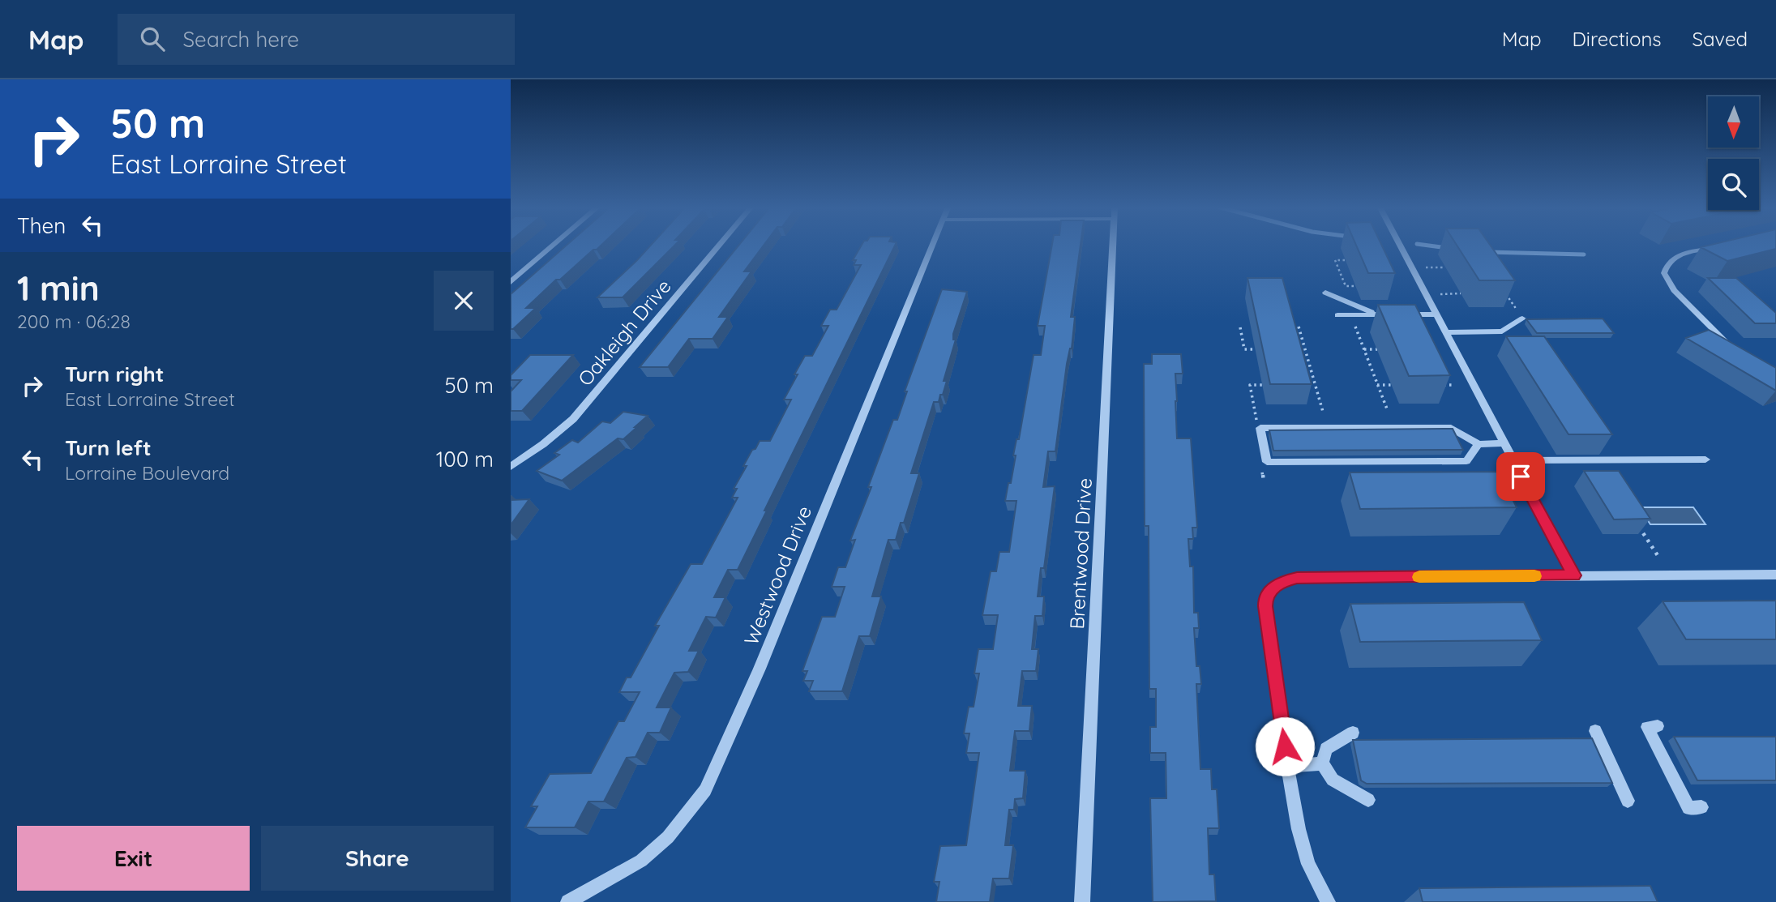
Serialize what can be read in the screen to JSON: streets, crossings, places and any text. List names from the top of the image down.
{
  "streets": {
    "street": ["Oakleigh Drive", "Brentwood Drive", "Westwood Drive"]
  },
  "north": "bottom",
  "page": {
    "header": "Map",
    "search": "Search here",
    "nav": ["Map", "Directions", "Saved"],
    "turn": ["50 m", "East Lorraine Street"],
    "then": "Then",
    "heading": ["1 min", "200 m · 06:28"],
    "list": [
      {
        "name": "Turn right",
        "note": "East Lorraine Street",
        "value": "50 m"
      },
      {
        "name": "Turn left",
        "note": "Lorraine Boulevard",
        "value": "100 m"
      }
    ],
    "buttons": ["Exit", "Share"]
  }
}
